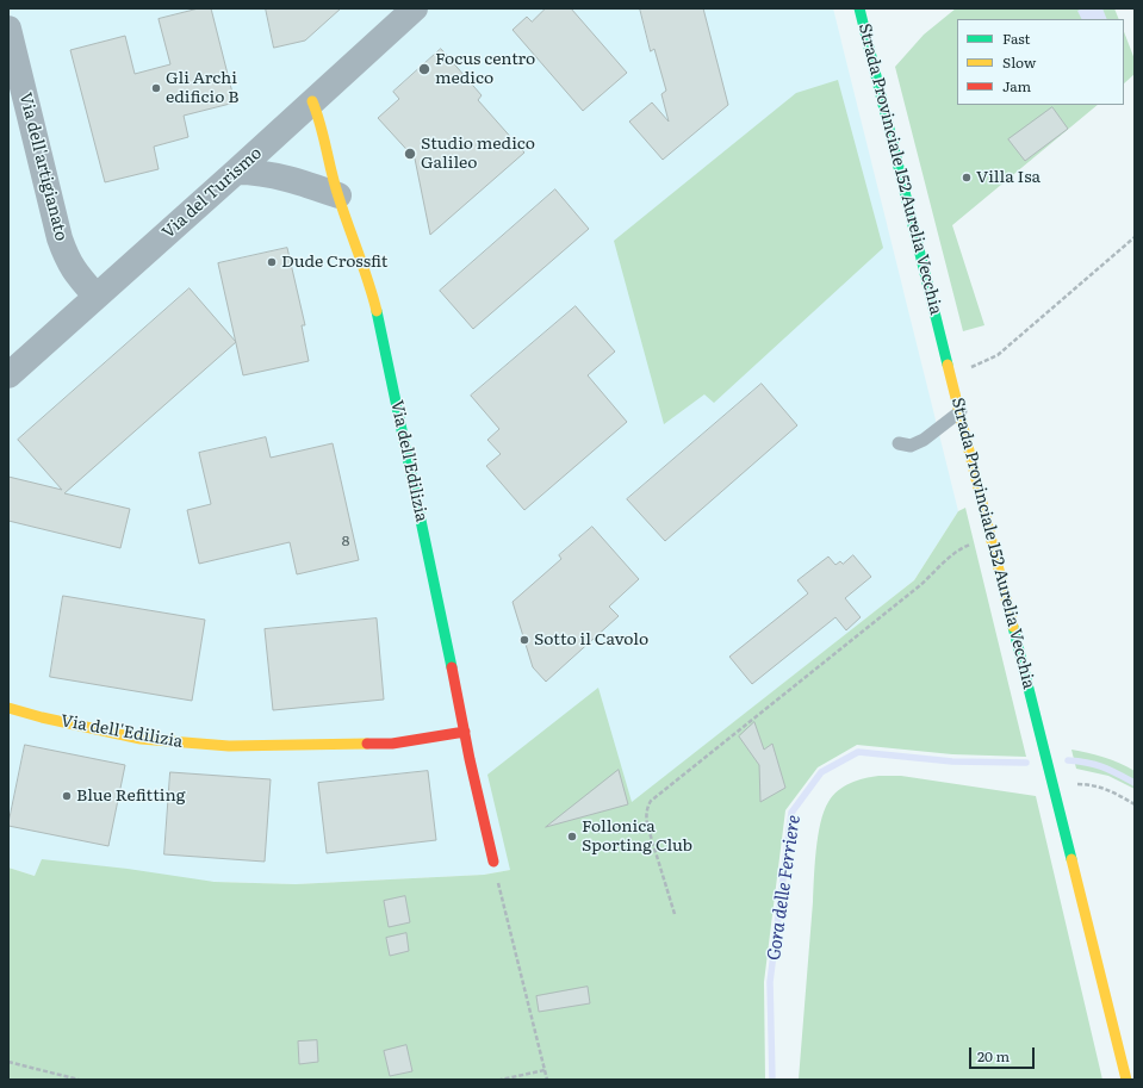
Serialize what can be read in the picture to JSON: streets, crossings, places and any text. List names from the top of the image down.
{
  "streets": {
    "street": [
      "Via dell'artigianato",
      "Strada Provinciale 152 Aurelia Vecchia",
      "Via del Turismo",
      "Via dell'Edilizia"
    ]
  },
  "crossings": [
    ["Via dell'artigianato", "Via del Turismo"],
    ["Via del Turismo", "Via dell'Edilizia"]
  ],
  "water": ["Gora delle Ferriere"],
  "places": [
    "Focus centro medico",
    "Gli Archi edificio B",
    "Studio medico Galileo",
    "Villa Isa",
    "Dude Crossfit",
    "Sotto il Cavolo",
    "Blue Refitting",
    "Follonica Sporting Club"
  ],
  "house_numbers": ["8"],
  "legend": ["Fast", "Slow", "Jam"],
  "scale_bar": "20 m"
}
